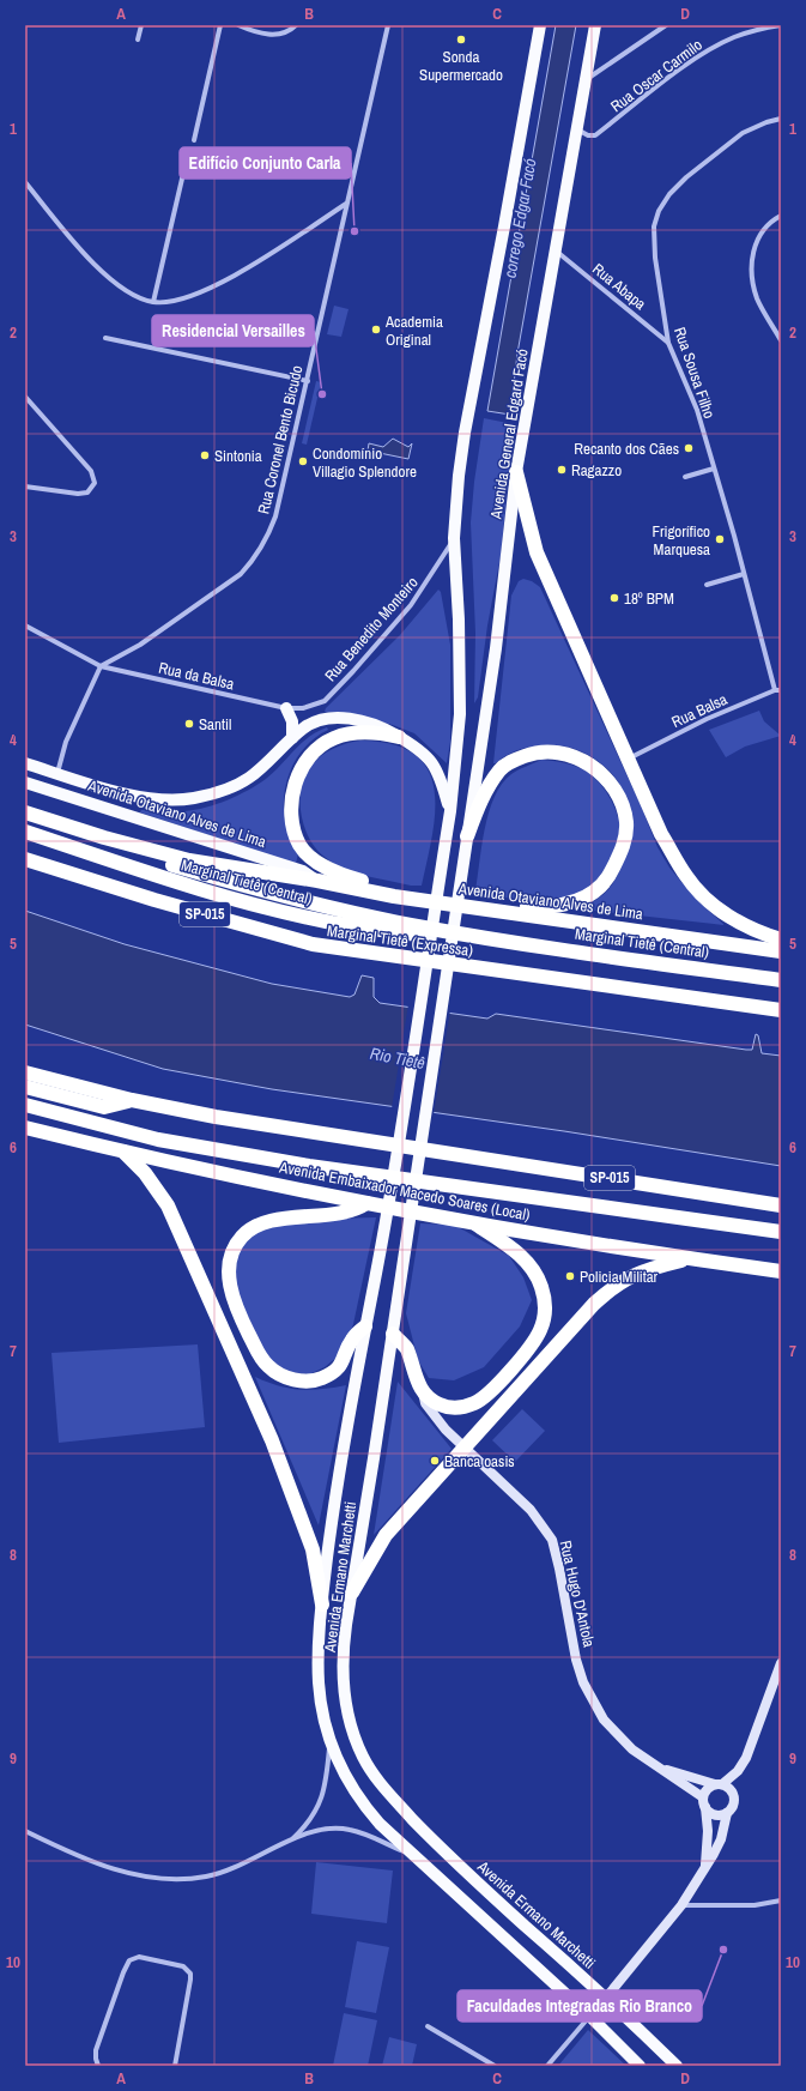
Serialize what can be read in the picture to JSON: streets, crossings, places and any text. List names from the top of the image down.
{
  "streets": {
    "highway": [
      "Avenida Otaviano Alves de Lima",
      "Marginal Tietê (Central)",
      "SP-015",
      "Marginal Tietê (Expressa)",
      "Avenida Embaixador Macedo Soares (Local)"
    ],
    "main road": ["Avenida General Edgard Facó", "Avenida Ermano Marchetti"],
    "street": [
      "Rua Oscar Carmilo",
      "Rua Abapa",
      "Rua Sousa Filho",
      "Rua Coronel Bento Bicudo",
      "Rua Benedito Monteiro",
      "Rua da Balsa",
      "Rua Balsa",
      "Rua Hugo D'Antola"
    ]
  },
  "crossings": [
    ["Rua Oscar Carmilo", "Avenida General Edgard Facó"],
    ["Rua Abapa", "Rua Sousa Filho"],
    ["Rua Abapa", "Avenida General Edgard Facó"],
    ["Rua Sousa Filho", "Rua Balsa"],
    ["Avenida General Edgard Facó", "Avenida Ermano Marchetti"],
    ["Rua Coronel Bento Bicudo", "Rua da Balsa"],
    ["Rua Benedito Monteiro", "Rua da Balsa"],
    ["Avenida Otaviano Alves de Lima", "Avenida Ermano Marchetti"]
  ],
  "water": ["corrego Edgar Facó", "Rio Tietê"],
  "places": [
    "Sonda Supermercado",
    "Edifício Conjunto Carla",
    "Academia Original",
    "Residencial Versailles",
    "Recanto dos Cães",
    "Sintonia",
    "Condomínio Villagio Splendore",
    "Ragazzo",
    "Frigorífico Marquesa",
    "18º BPM",
    "Santil",
    "Policia Militar",
    "Banca oasis",
    "Faculdades Integradas Rio Branco"
  ],
  "grid": {
    "columns": [
      "A",
      "B",
      "C",
      "D"
    ],
    "rows": [
      "1",
      "2",
      "3",
      "4",
      "5",
      "6",
      "7",
      "8",
      "9",
      "10"
    ]
  }
}
